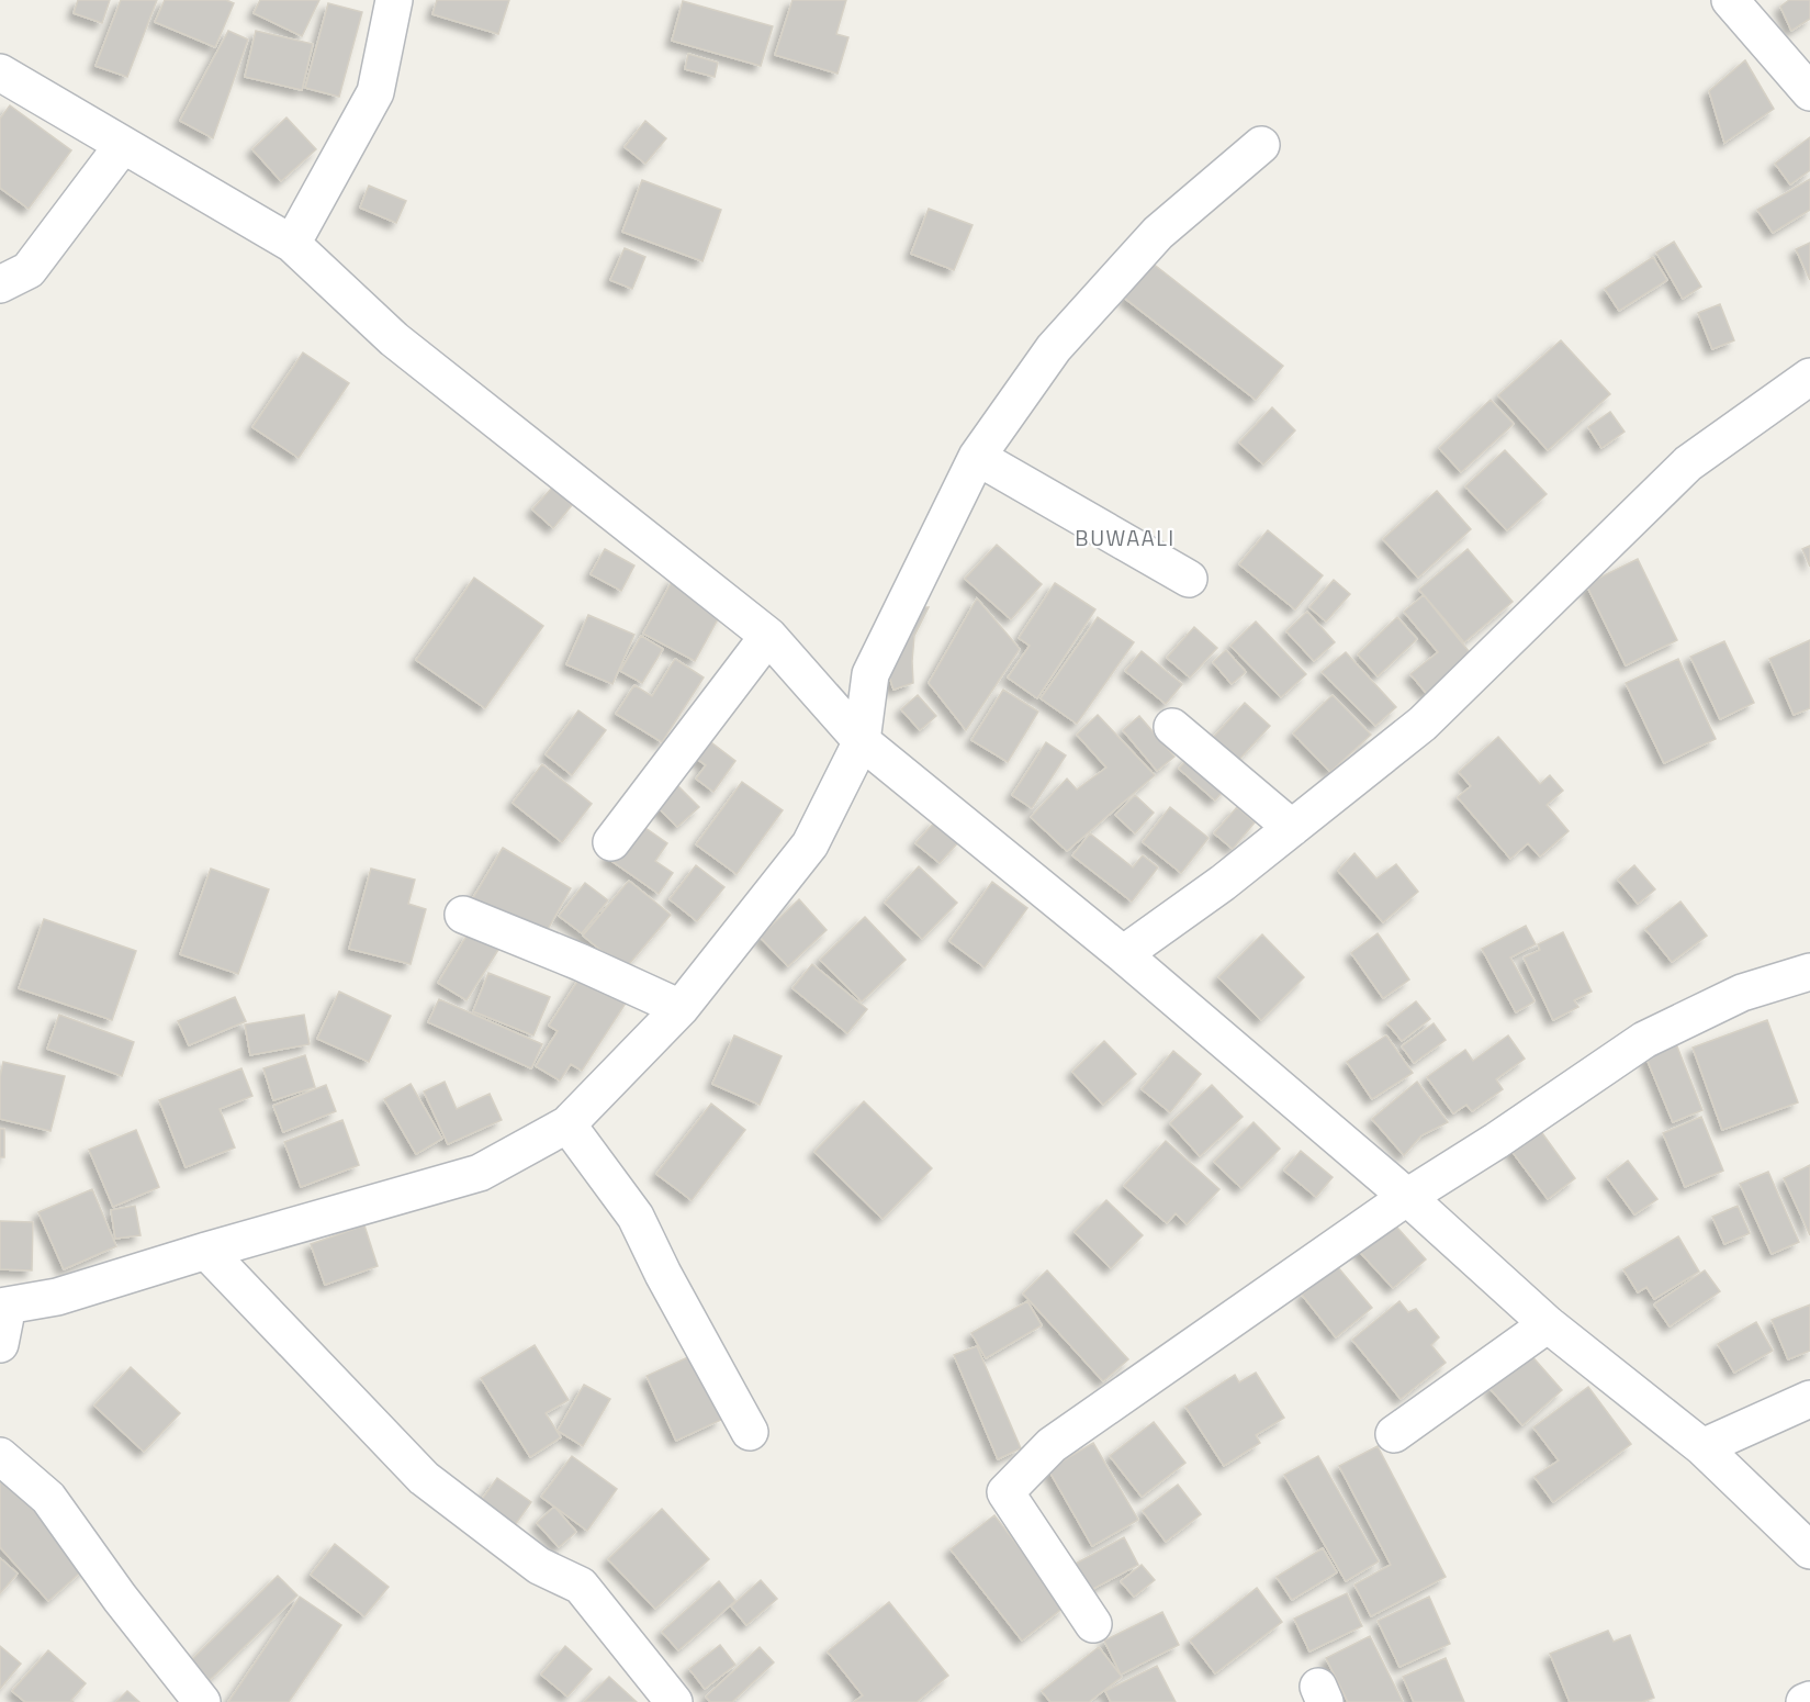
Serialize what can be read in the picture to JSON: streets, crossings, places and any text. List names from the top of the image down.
{
  "districts": ["BUWAALI"]
}
